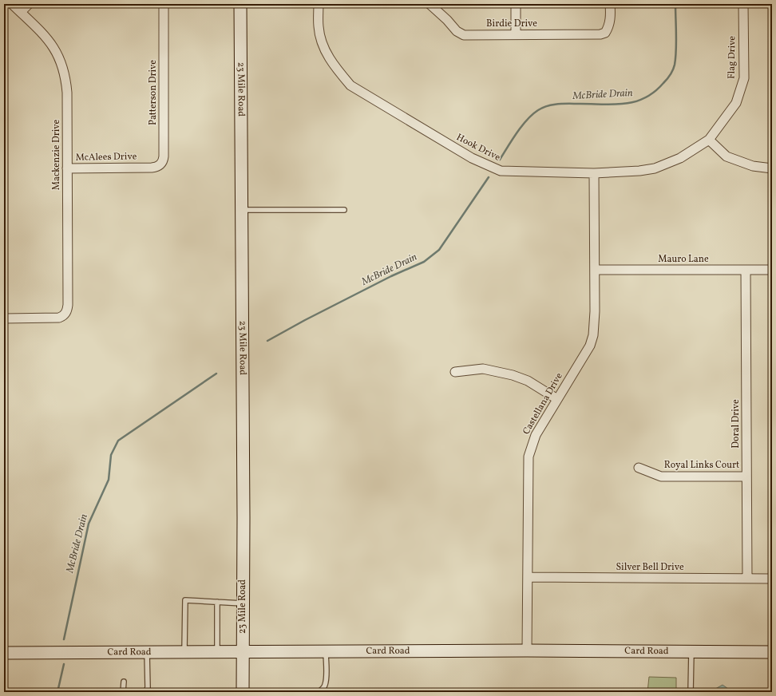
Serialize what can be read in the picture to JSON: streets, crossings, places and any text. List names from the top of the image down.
{
  "streets": {
    "street": [
      "Birdie Drive",
      "Flag Drive",
      "23 Mile Road",
      "Patterson Drive",
      "Hook Drive",
      "Mackenzie Drive",
      "McAlees Drive",
      "Mauro Lane",
      "Castellana Drive",
      "Doral Drive",
      "Royal Links Court",
      "Silver Bell Drive",
      "Card Road"
    ]
  },
  "crossings": [
    ["Flag Drive", "Hook Drive"],
    ["23 Mile Road", "Card Road"],
    ["Patterson Drive", "McAlees Drive"],
    ["Hook Drive", "Castellana Drive"],
    ["Mackenzie Drive", "McAlees Drive"],
    ["Mauro Lane", "Castellana Drive"],
    ["Mauro Lane", "Doral Drive"],
    ["Castellana Drive", "Silver Bell Drive"],
    ["Castellana Drive", "Card Road"],
    ["Doral Drive", "Royal Links Court"],
    ["Doral Drive", "Silver Bell Drive"]
  ],
  "water": ["McBride Drain"]
}
